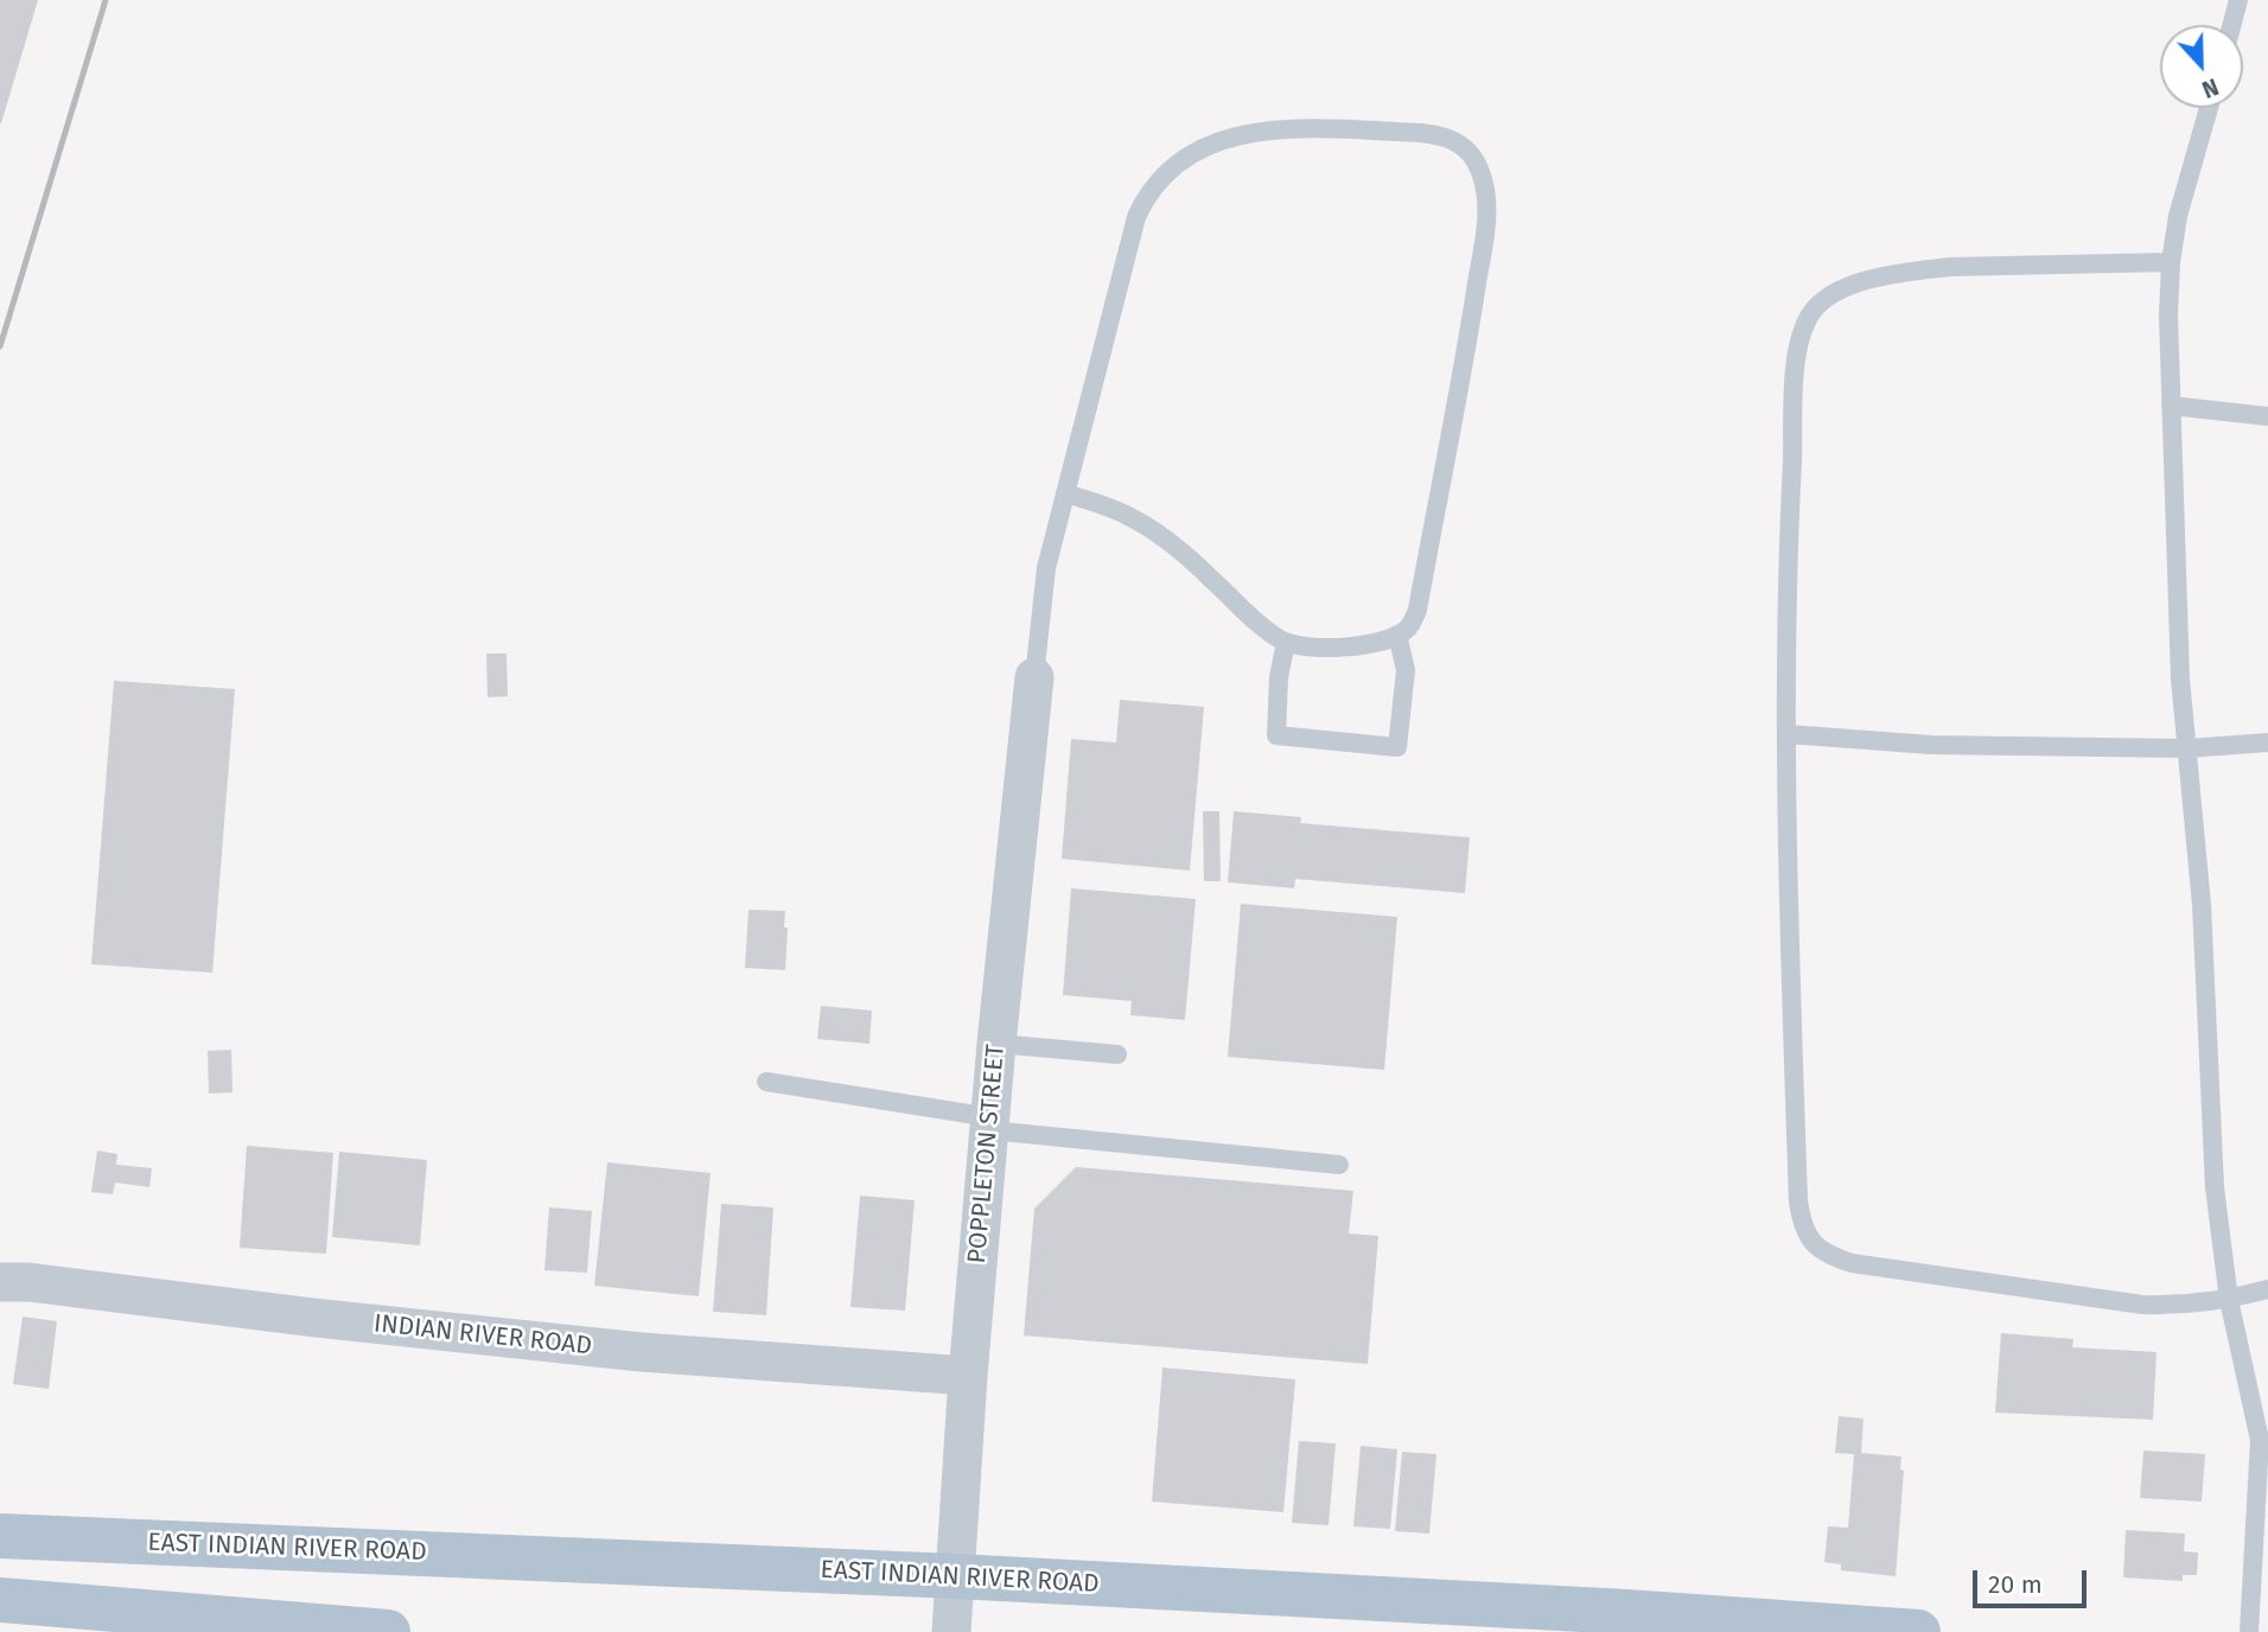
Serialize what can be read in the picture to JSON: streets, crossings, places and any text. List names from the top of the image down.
{
  "streets": {
    "main road": ["EAST INDIAN RIVER ROAD"],
    "street": ["POPPLETON STREET", "INDIAN RIVER ROAD"]
  },
  "crossings": [
    ["POPPLETON STREET", "INDIAN RIVER ROAD"],
    ["POPPLETON STREET", "EAST INDIAN RIVER ROAD"]
  ],
  "scale_bar": "20 m",
  "north": "bottom"
}
